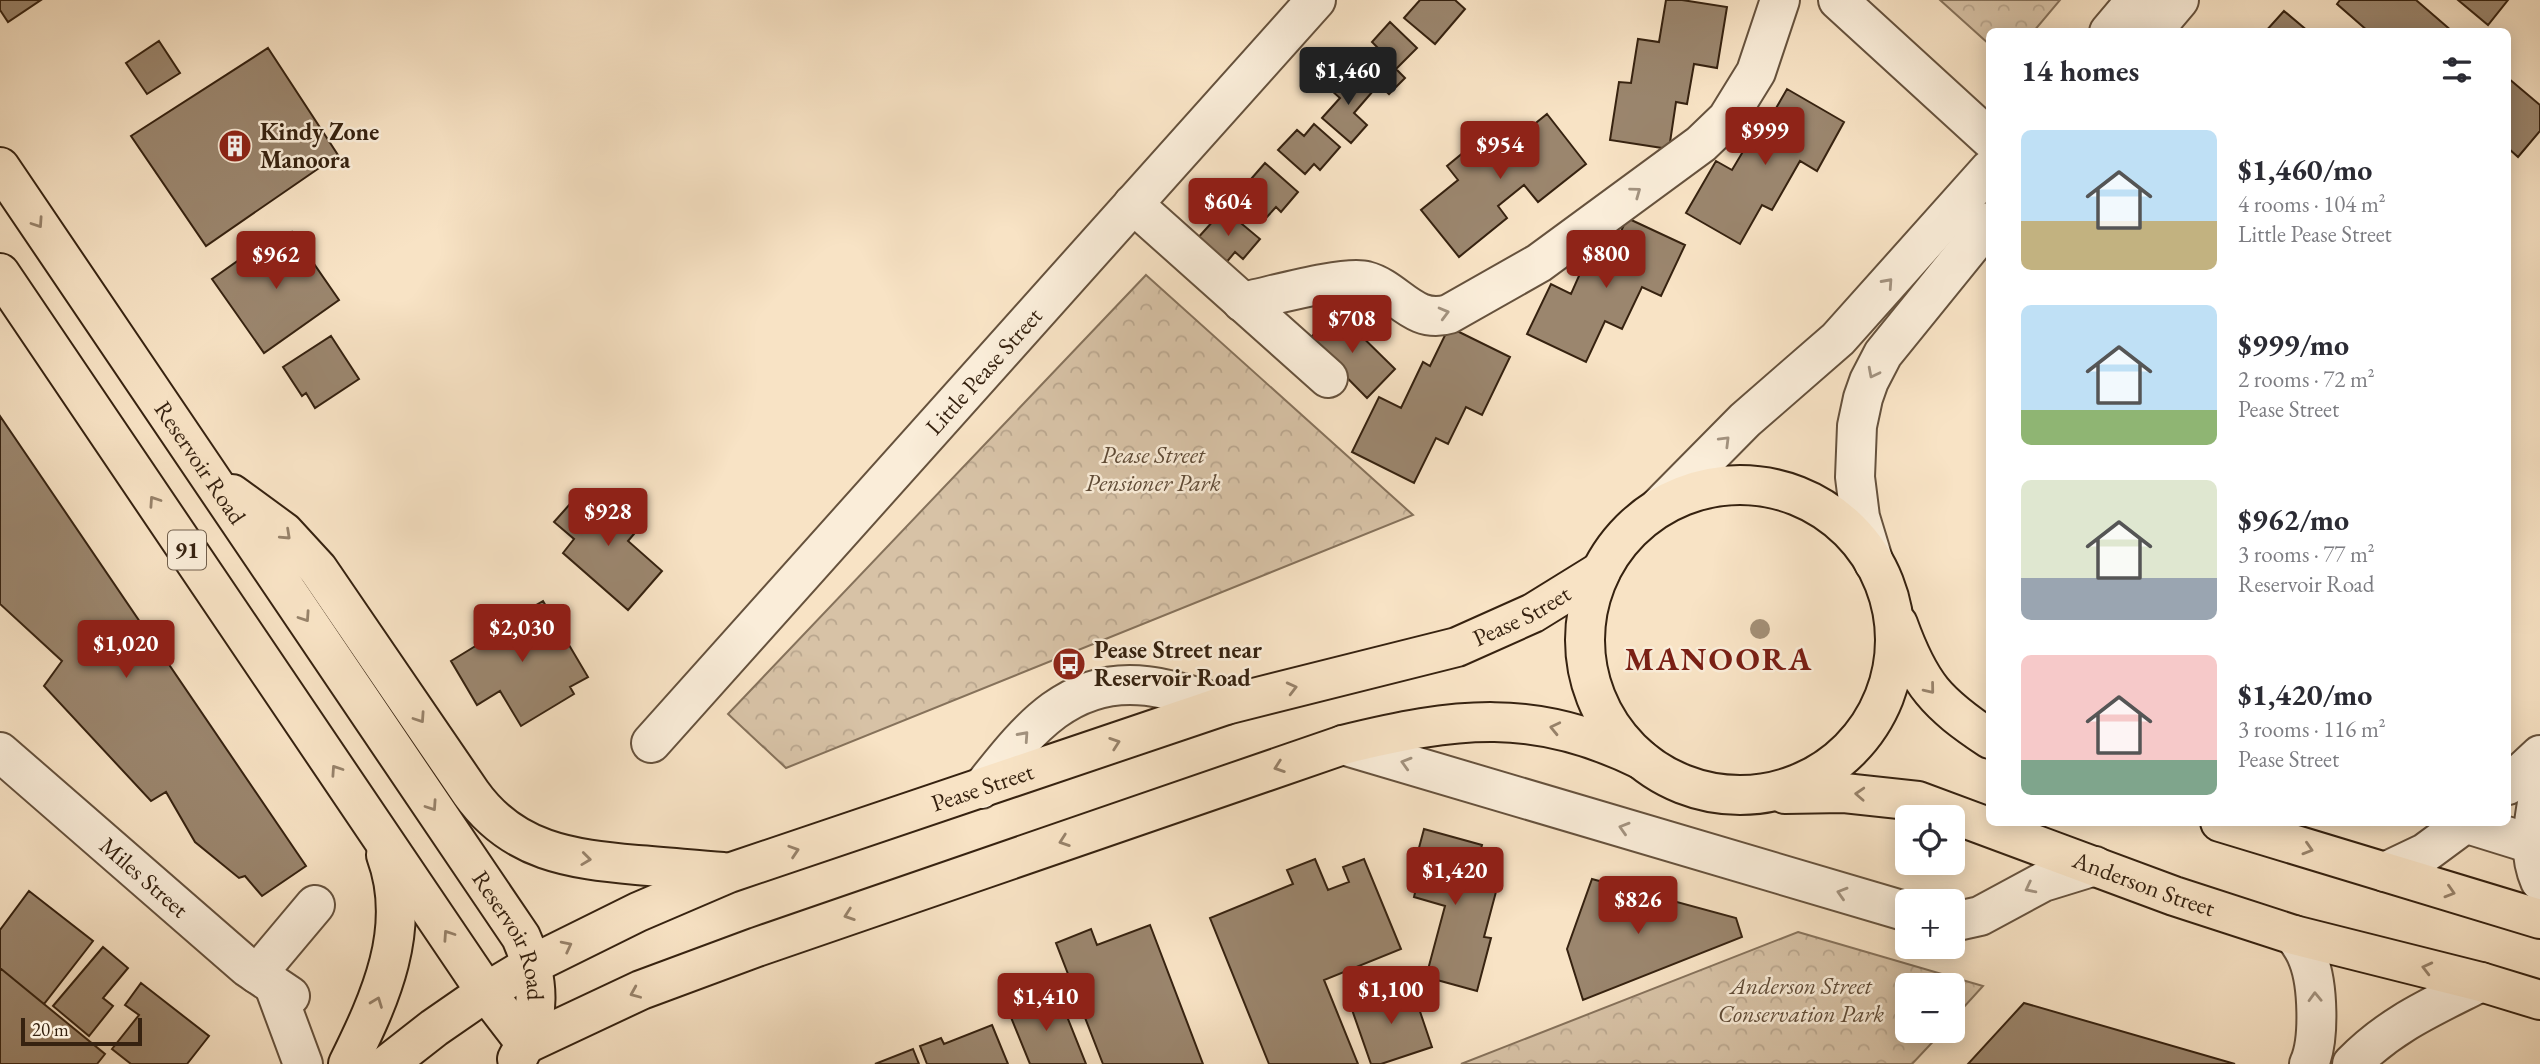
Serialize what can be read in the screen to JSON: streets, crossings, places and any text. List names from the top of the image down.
{
  "streets": {
    "main road": [
      "Reservoir Road",
      "91",
      "Pease Street",
      "Anderson Street"
    ],
    "street": ["Little Pease Street", "Miles Street"]
  },
  "crossings": [
    ["Reservoir Road", "91"],
    ["Reservoir Road", "Pease Street"]
  ],
  "districts": ["MANOORA"],
  "parks": ["Pease Street Pensioner Park", "Anderson Street Conservation Park"],
  "places": {
    "building": ["Kindy Zone Manoora"],
    "bus stop": ["Pease Street near Reservoir Road"]
  },
  "scale_bar": "20 m",
  "page": {
    "heading": "14 homes",
    "price": [
      "$1,460",
      "$999",
      "$954",
      "$604",
      "$800",
      "$962",
      "$708",
      "$928",
      "$2,030",
      "$1,020",
      "$1,420",
      "$826",
      "$1,100",
      "$1,410"
    ],
    "list": [
      {
        "name": "$1,460/mo",
        "note": "4 rooms · 104 m² · Little Pease Street"
      },
      {
        "name": "$999/mo",
        "note": "2 rooms · 72 m² · Pease Street"
      },
      {
        "name": "$962/mo",
        "note": "3 rooms · 77 m² · Reservoir Road"
      },
      {
        "name": "$1,420/mo",
        "note": "3 rooms · 116 m² · Pease Street"
      }
    ],
    "map_buttons": ["+", "−"],
    "scale": "20 m"
  }
}
